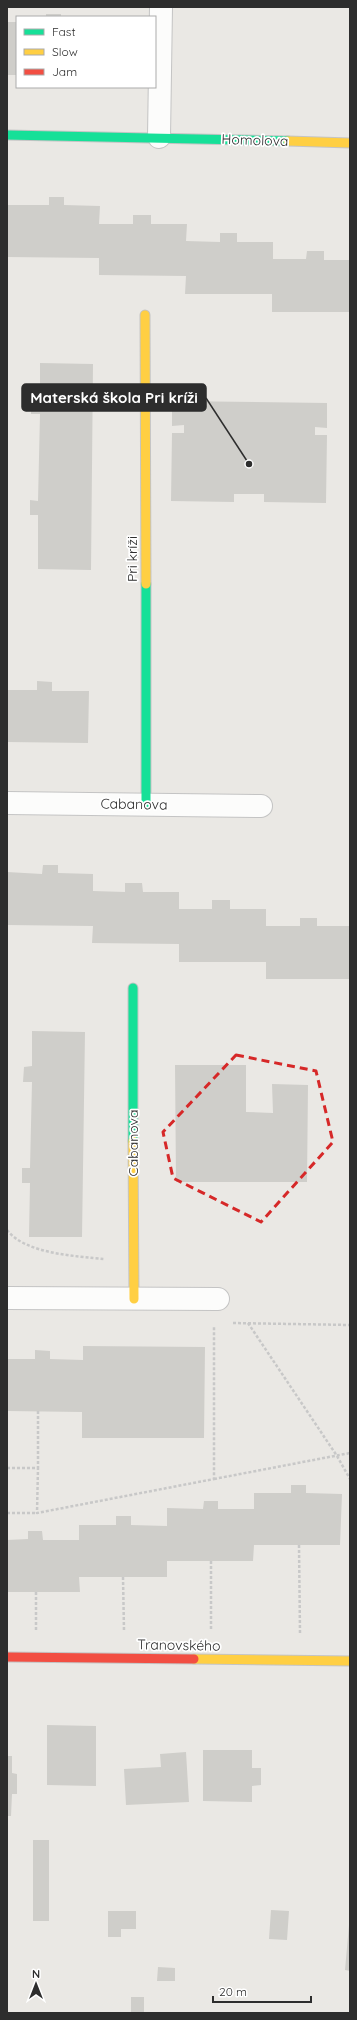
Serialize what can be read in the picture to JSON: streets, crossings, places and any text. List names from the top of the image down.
{
  "streets": {
    "street": [
      "Homolova",
      "Pri kríži",
      "Cabanova",
      "Tranovského"
    ]
  },
  "crossings": [
    ["Pri kríži", "Cabanova"]
  ],
  "places": ["Materská škola Pri kríži"],
  "legend": ["Fast", "Slow", "Jam"],
  "scale_bar": "20 m",
  "north": "top"
}
